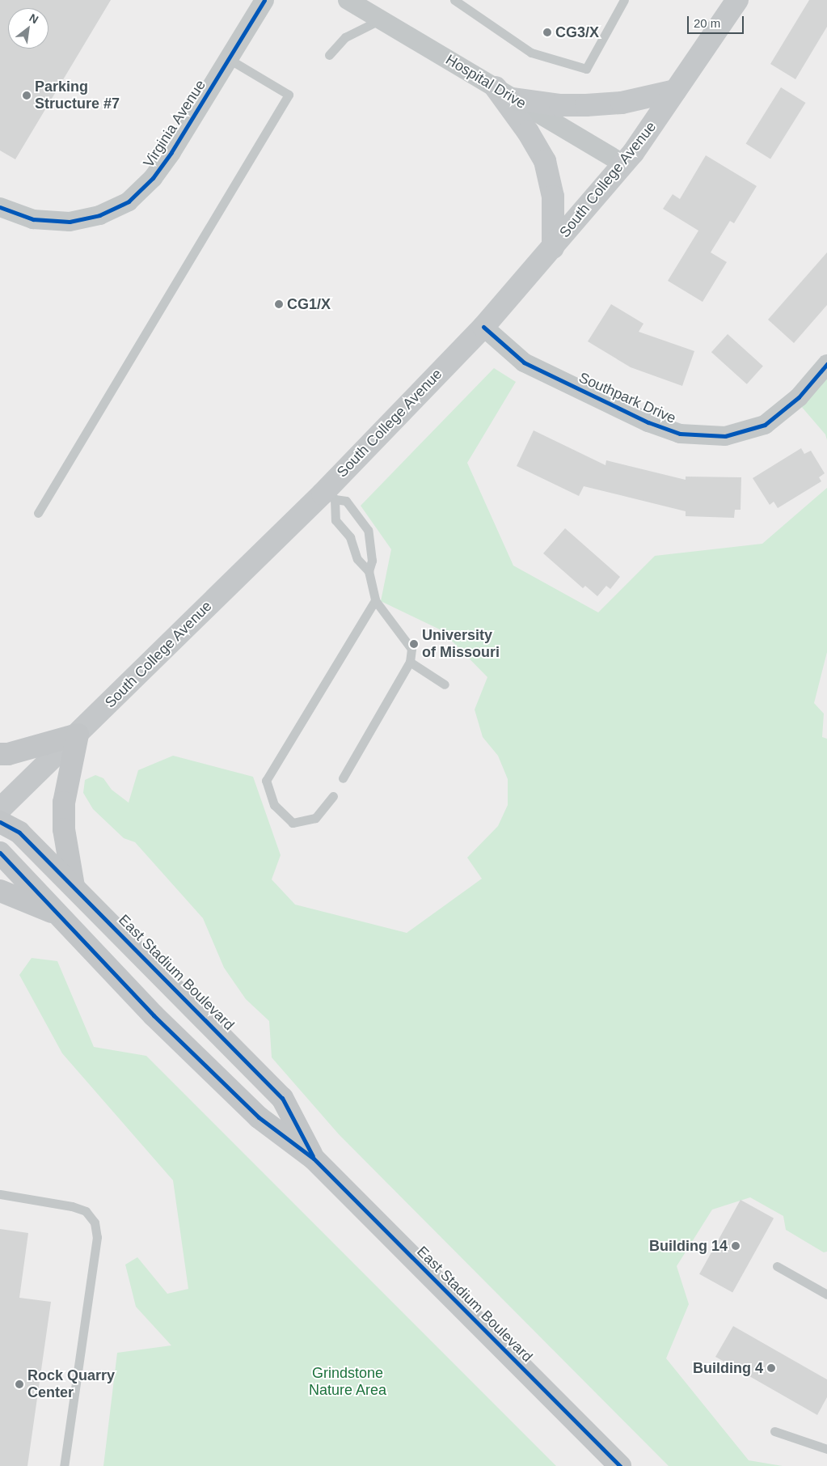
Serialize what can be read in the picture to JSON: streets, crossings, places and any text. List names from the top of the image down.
{
  "streets": {
    "main road": ["South College Avenue", "East Stadium Boulevard"],
    "street": ["Hospital Drive", "Virginia Avenue", "Southpark Drive"]
  },
  "crossings": [
    ["Hospital Drive", "South College Avenue"],
    ["South College Avenue", "Southpark Drive"]
  ],
  "parks": ["Grindstone Nature Area"],
  "places": [
    "CG3/X",
    "Parking Structure #7",
    "CG1/X",
    "University of Missouri",
    "Building 14",
    "Building 4",
    "Rock Quarry Center"
  ],
  "scale_bar": "20 m",
  "north": "top right"
}
